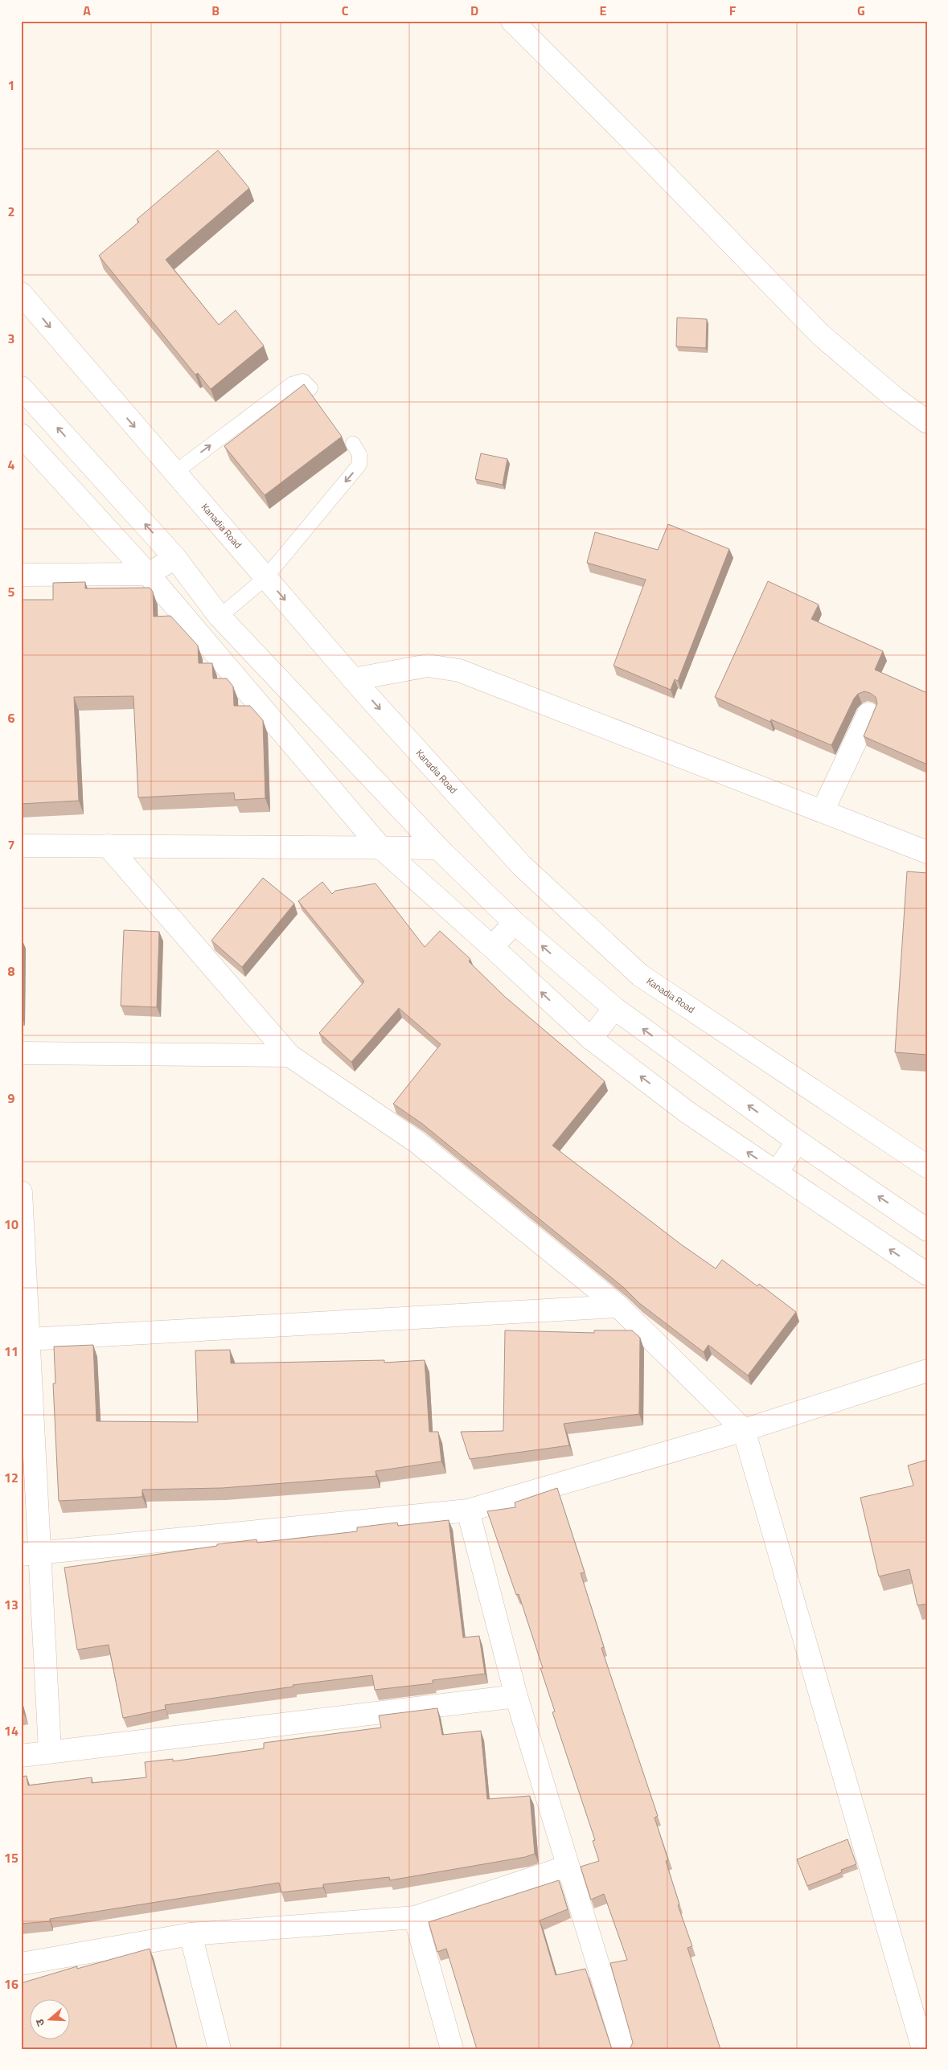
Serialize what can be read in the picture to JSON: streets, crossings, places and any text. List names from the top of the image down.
{
  "streets": {
    "street": ["Kanadia Road"]
  },
  "north": "left",
  "grid": {
    "columns": [
      "A",
      "B",
      "C",
      "D",
      "E",
      "F",
      "G"
    ],
    "rows": [
      "1",
      "2",
      "3",
      "4",
      "5",
      "6",
      "7",
      "8",
      "9",
      "10",
      "11",
      "12",
      "13",
      "14",
      "15",
      "16"
    ]
  }
}
